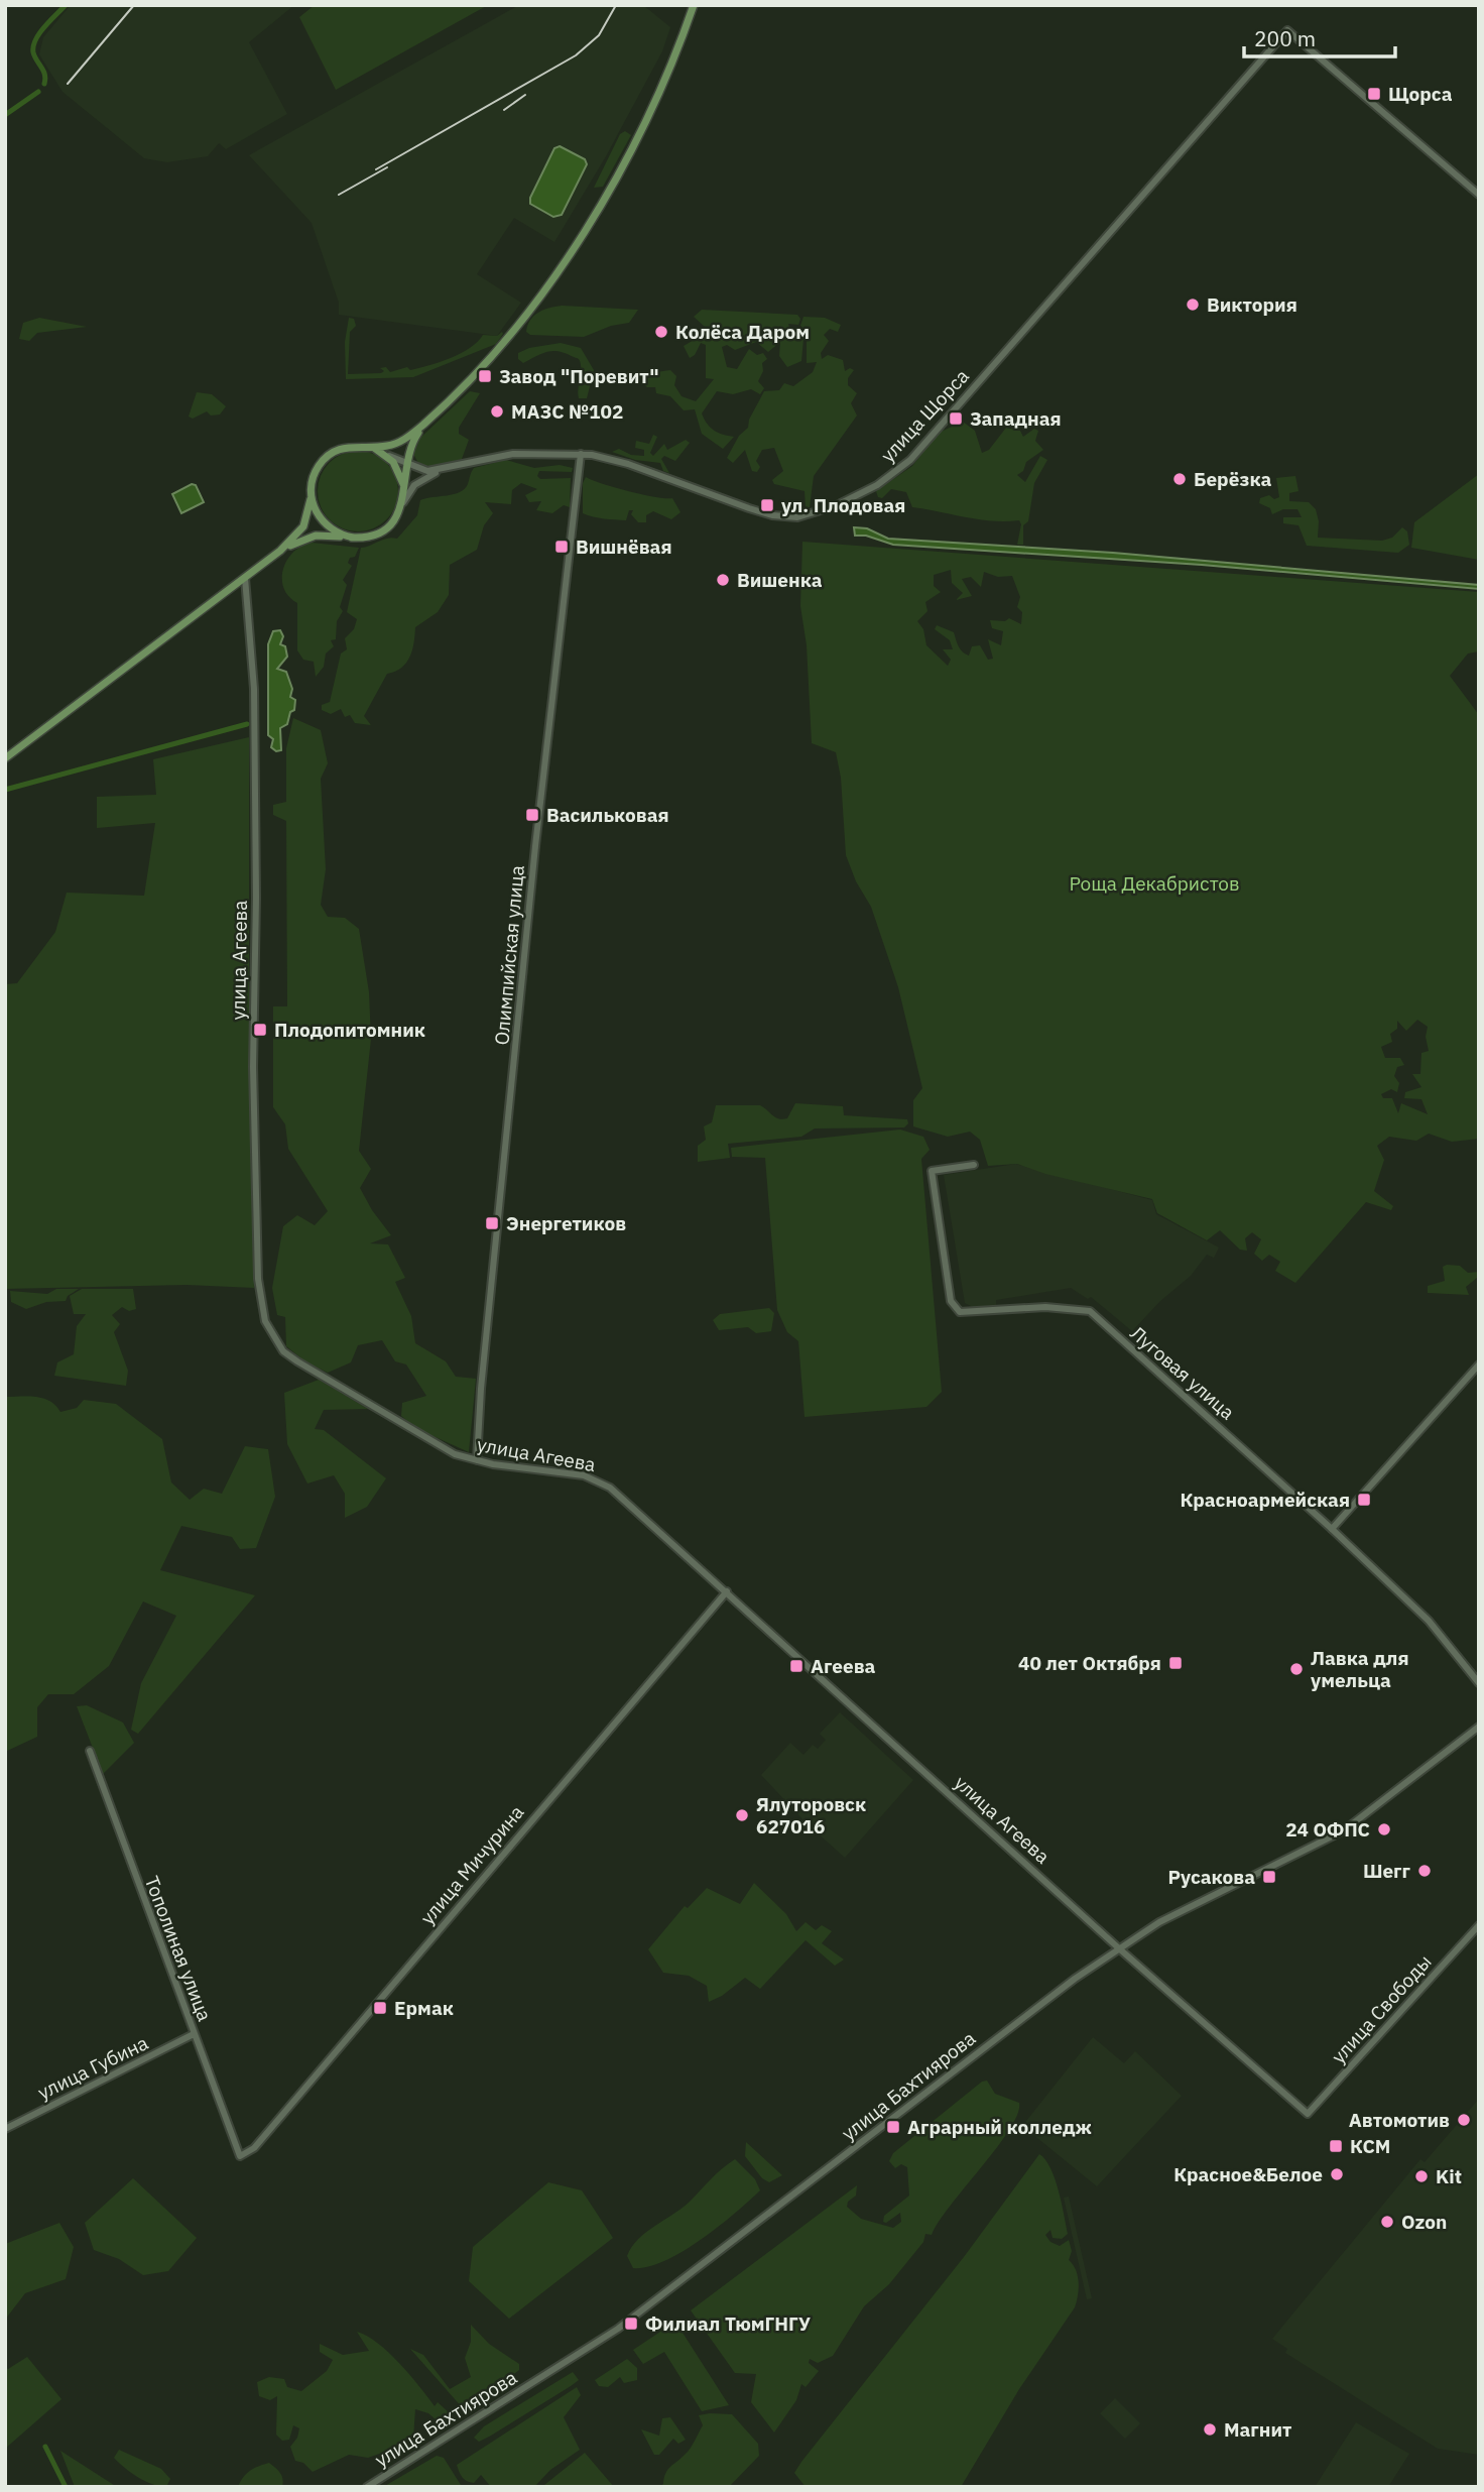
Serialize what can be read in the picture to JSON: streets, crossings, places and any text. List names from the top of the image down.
{
  "streets": {
    "street": [
      "улица Щорса",
      "Олимпийская улица",
      "улица Агеева",
      "Луговая улица",
      "улица Мичурина",
      "Тополиная улица",
      "улица Свободы",
      "улица Губина",
      "улица Бахтиярова"
    ]
  },
  "crossings": [
    ["улица Щорса", "Олимпийская улица"],
    ["Олимпийская улица", "улица Агеева"],
    ["улица Агеева", "улица Мичурина"],
    ["улица Агеева", "улица Свободы"],
    ["улица Агеева", "улица Бахтиярова"],
    ["улица Мичурина", "Тополиная улица"],
    ["Тополиная улица", "улица Губина"]
  ],
  "parks": ["Роща Декабристов"],
  "places": {
    "transit": [
      "Щорса",
      "Завод \"Поревит\"",
      "Западная",
      "ул. Плодовая",
      "Вишнёвая",
      "Васильковая",
      "Плодопитомник",
      "Энергетиков",
      "Красноармейская",
      "40 лет Октября",
      "Агеева",
      "Русакова",
      "Ермак",
      "Аграрный колледж",
      "КСМ",
      "Филиал ТюмГНГУ"
    ],
    "other": [
      "Виктория",
      "Колёса Даром",
      "МАЗС №102",
      "Берёзка",
      "Вишенка",
      "Лавка для умельца",
      "Ялуторовск 627016",
      "24 ОФПС",
      "Шегг",
      "Автомотив",
      "Красное&Белое",
      "Kit",
      "Ozon",
      "Магнит"
    ]
  },
  "scale_bar": "200 m"
}
